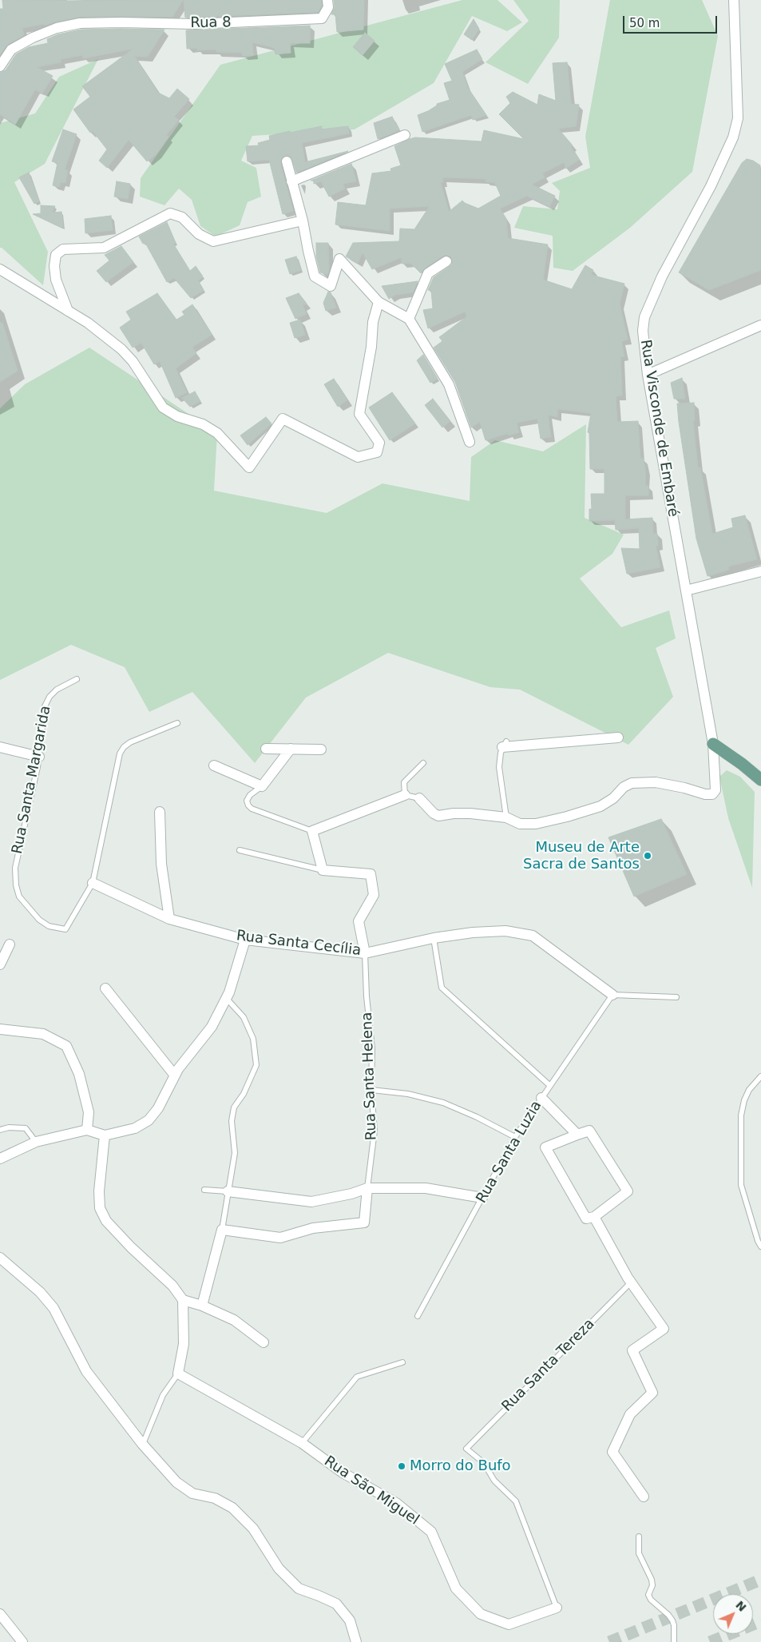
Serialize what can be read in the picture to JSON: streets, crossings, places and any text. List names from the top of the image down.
{
  "streets": {
    "street": [
      "Rua 8",
      "Rua Visconde de Embaré",
      "Rua Santa Cecília",
      "Rua Santa Helena",
      "Rua São Miguel"
    ],
    "lane": ["Rua Santa Margarida", "Rua Santa Luzia", "Rua Santa Tereza"]
  },
  "crossings": [
    ["Rua Santa Margarida", "Rua Santa Cecília"],
    ["Rua Santa Cecília", "Rua Santa Helena"],
    ["Rua Santa Cecília", "Rua Santa Luzia"],
    ["Rua Santa Tereza", "Rua São Miguel"]
  ],
  "places": ["Museu de Arte Sacra de Santos", "Morro do Bufo"],
  "scale_bar": "50 m",
  "north": "top right"
}
